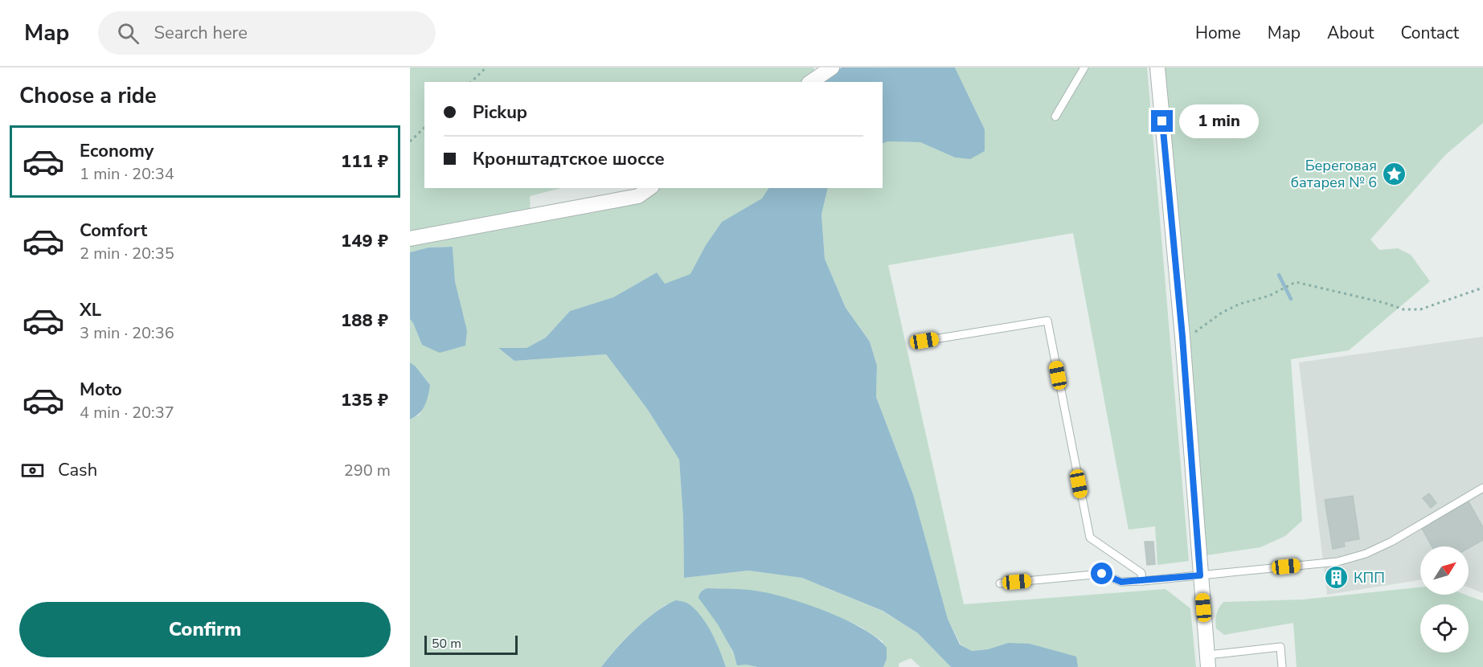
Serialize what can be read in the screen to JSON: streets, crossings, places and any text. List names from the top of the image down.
{
  "places": {
    "place": ["Береговая батарея № 6"],
    "building": ["КПП"]
  },
  "scale_bar": "50 m",
  "north": "top right",
  "page": {
    "header": "Map",
    "search": "Search here",
    "nav": [
      "Home",
      "Map",
      "About",
      "Contact"
    ],
    "heading": "Choose a ride",
    "banner": ["Pickup", "Кронштадтское шоссе"],
    "bubble": "1 min",
    "list": [
      {
        "name": "Economy",
        "note": "1 min · 20:34",
        "value": "111 ₽"
      },
      {
        "name": "Comfort",
        "note": "2 min · 20:35",
        "value": "149 ₽"
      },
      {
        "name": "XL",
        "note": "3 min · 20:36",
        "value": "188 ₽"
      },
      {
        "name": "Moto",
        "note": "4 min · 20:37",
        "value": "135 ₽"
      }
    ],
    "pay": ["Cash", "290 m"],
    "buttons": "Confirm",
    "scale": "50 m"
  }
}
